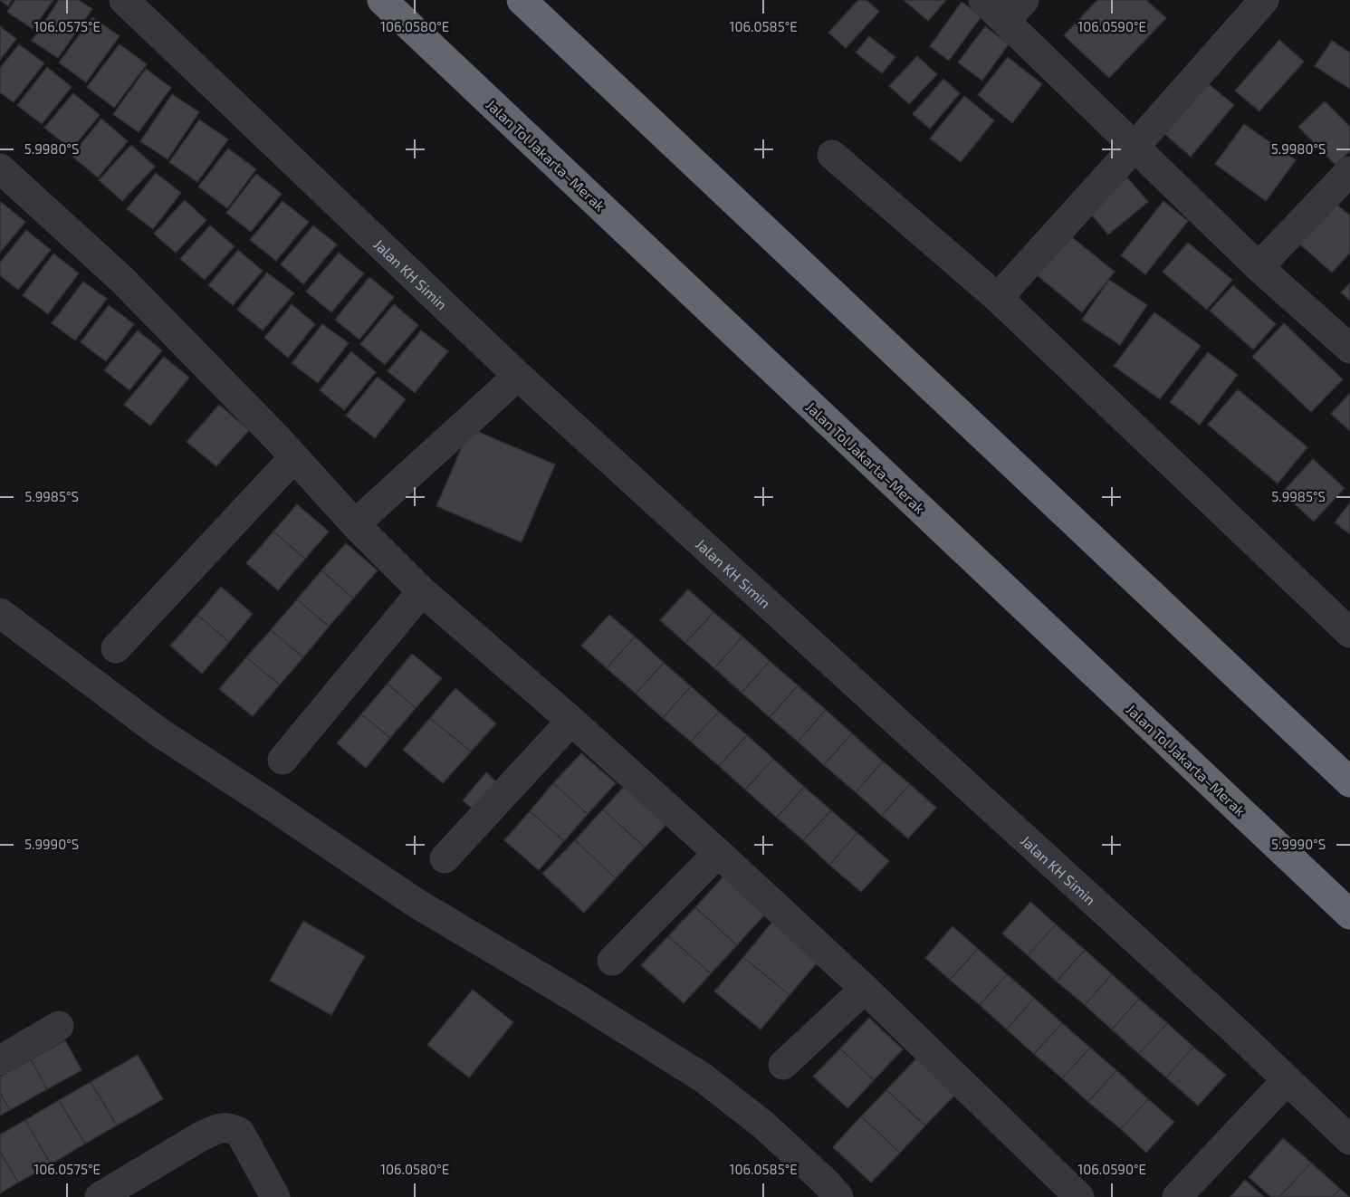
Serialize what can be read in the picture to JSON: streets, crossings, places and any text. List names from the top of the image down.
{
  "streets": {
    "highway": ["Jalan Tol Jakarta–Merak"],
    "street": ["Jalan KH Simin"]
  },
  "coordinates": [
    "106.0575°E",
    "106.0580°E",
    "106.0585°E",
    "106.0590°E",
    "5.9980°S",
    "5.9985°S",
    "5.9990°S"
  ]
}
